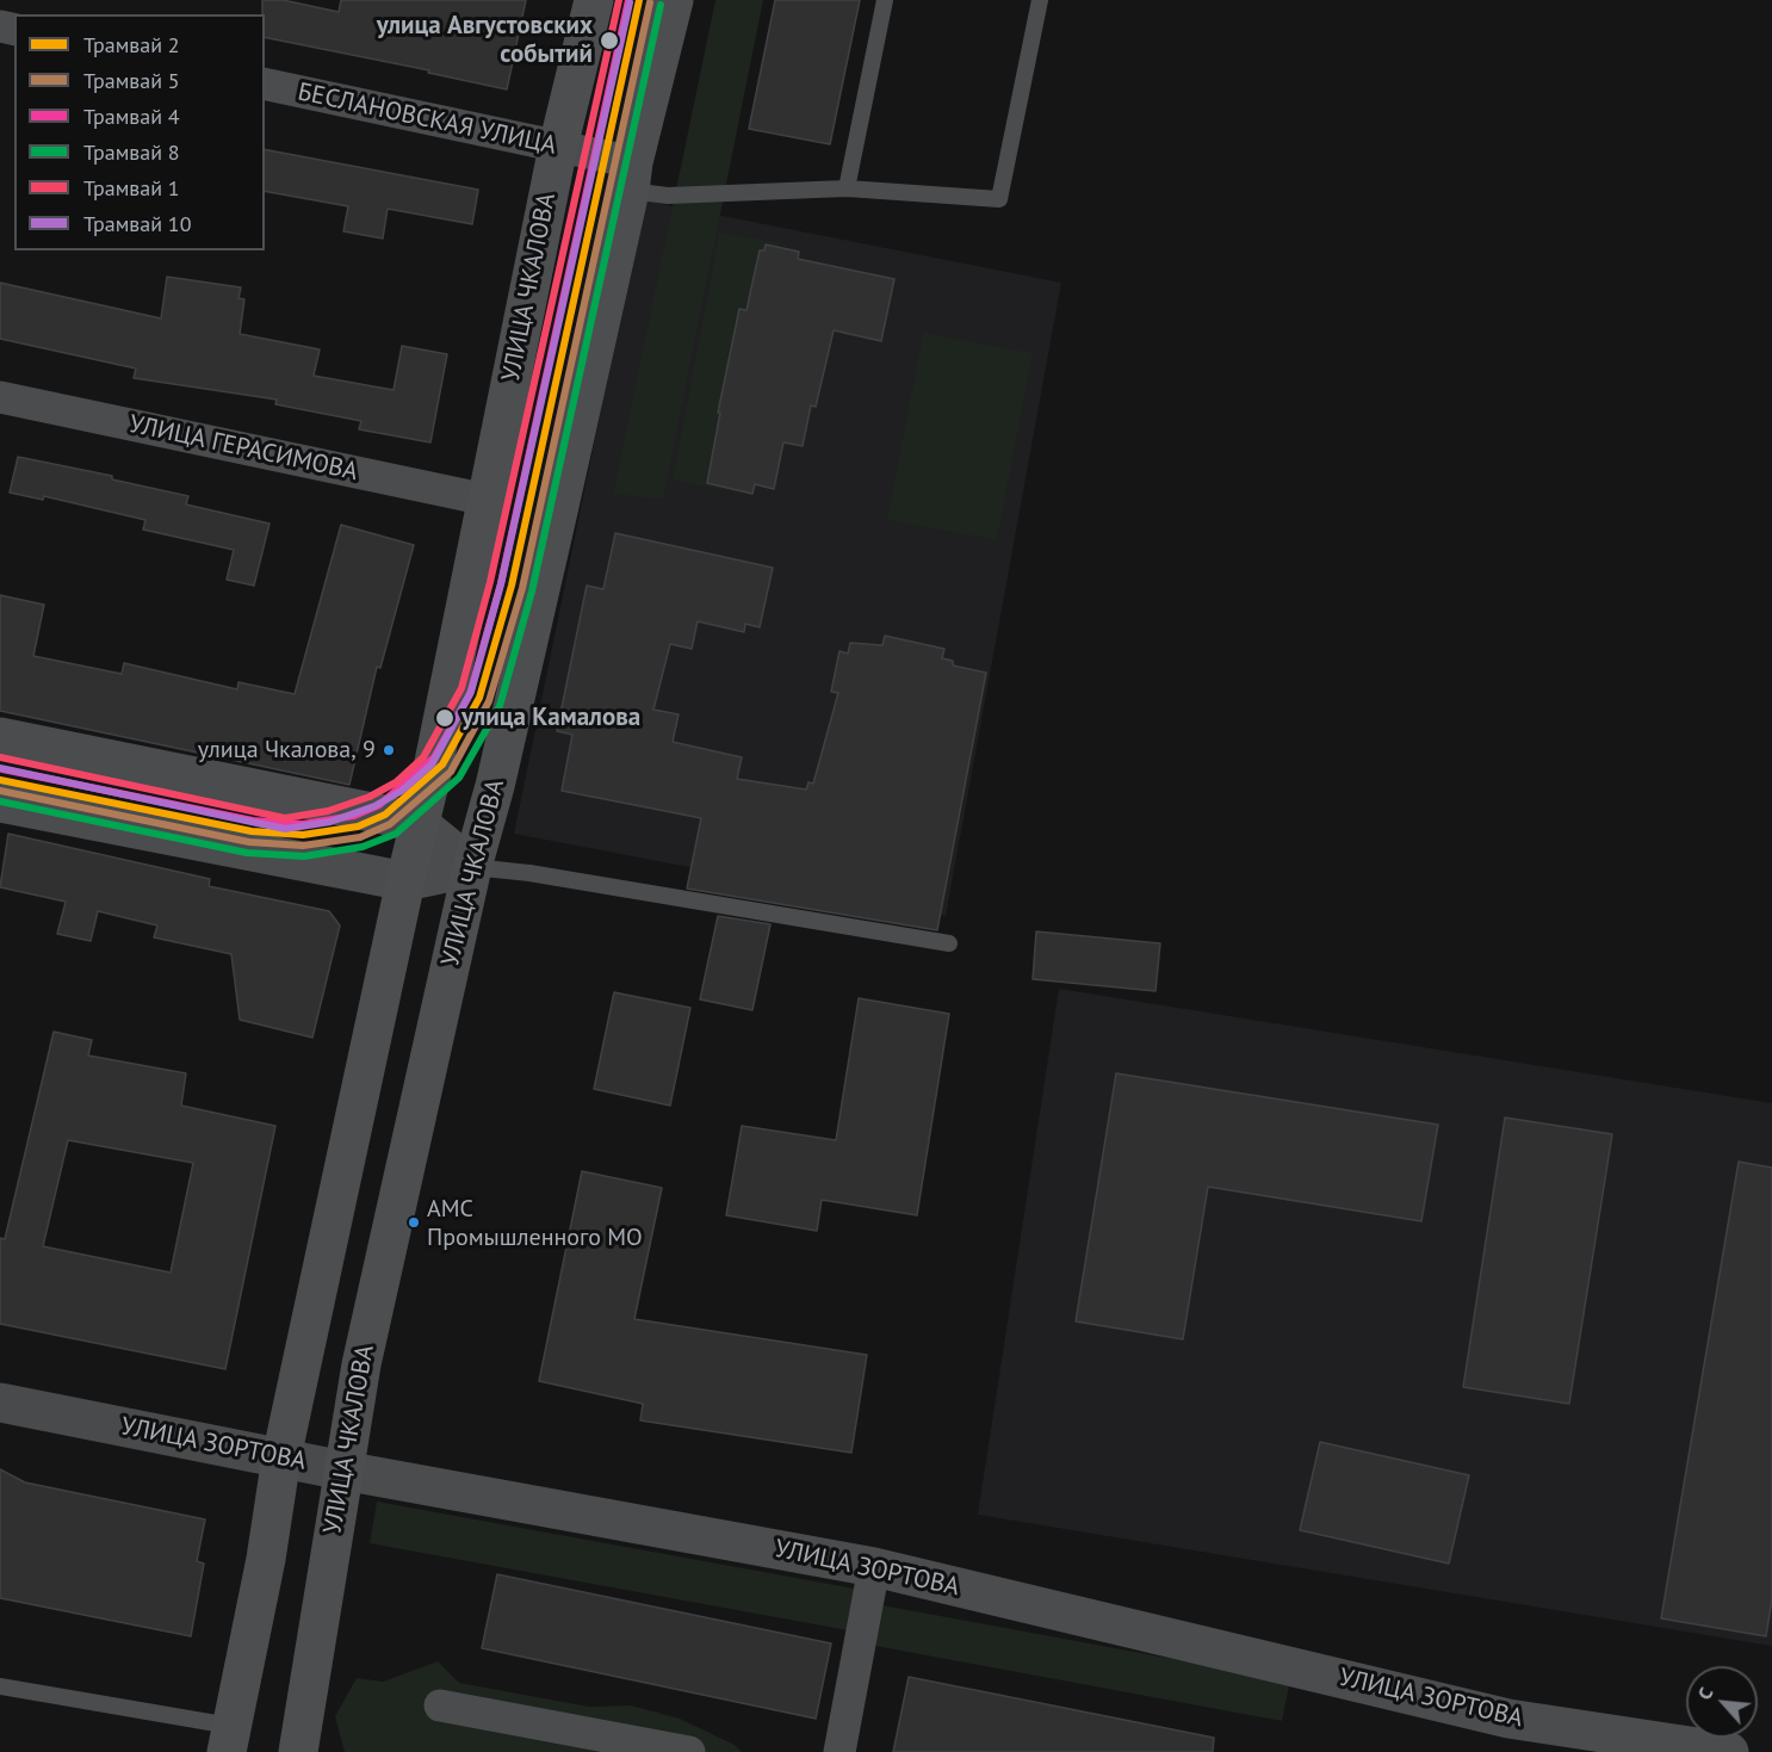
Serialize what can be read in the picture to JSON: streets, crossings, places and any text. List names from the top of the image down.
{
  "streets": {
    "main road": ["УЛИЦА ЧКАЛОВА", "УЛИЦА ЗОРТОВА"],
    "street": ["БЕСЛАНОВСКАЯ УЛИЦА", "УЛИЦА ГЕРАСИМОВА"]
  },
  "crossings": [
    ["БЕСЛАНОВСКАЯ УЛИЦА", "УЛИЦА ЧКАЛОВА"],
    ["УЛИЦА ЧКАЛОВА", "УЛИЦА ГЕРАСИМОВА"],
    ["УЛИЦА ЧКАЛОВА", "УЛИЦА ЗОРТОВА"]
  ],
  "places": [
    "улица Августовских событий",
    "улица Камалова",
    "улица Чкалова, 9",
    "АМС Промышленного МО"
  ],
  "lines": [
    "tram line 2",
    "tram line 4",
    "tram line 1",
    "tram line 5",
    "tram line 10",
    "tram line 8"
  ],
  "legend": [
    "Трамвай 2",
    "Трамвай 5",
    "Трамвай 4",
    "Трамвай 8",
    "Трамвай 1",
    "Трамвай 10"
  ],
  "north": "top left"
}
